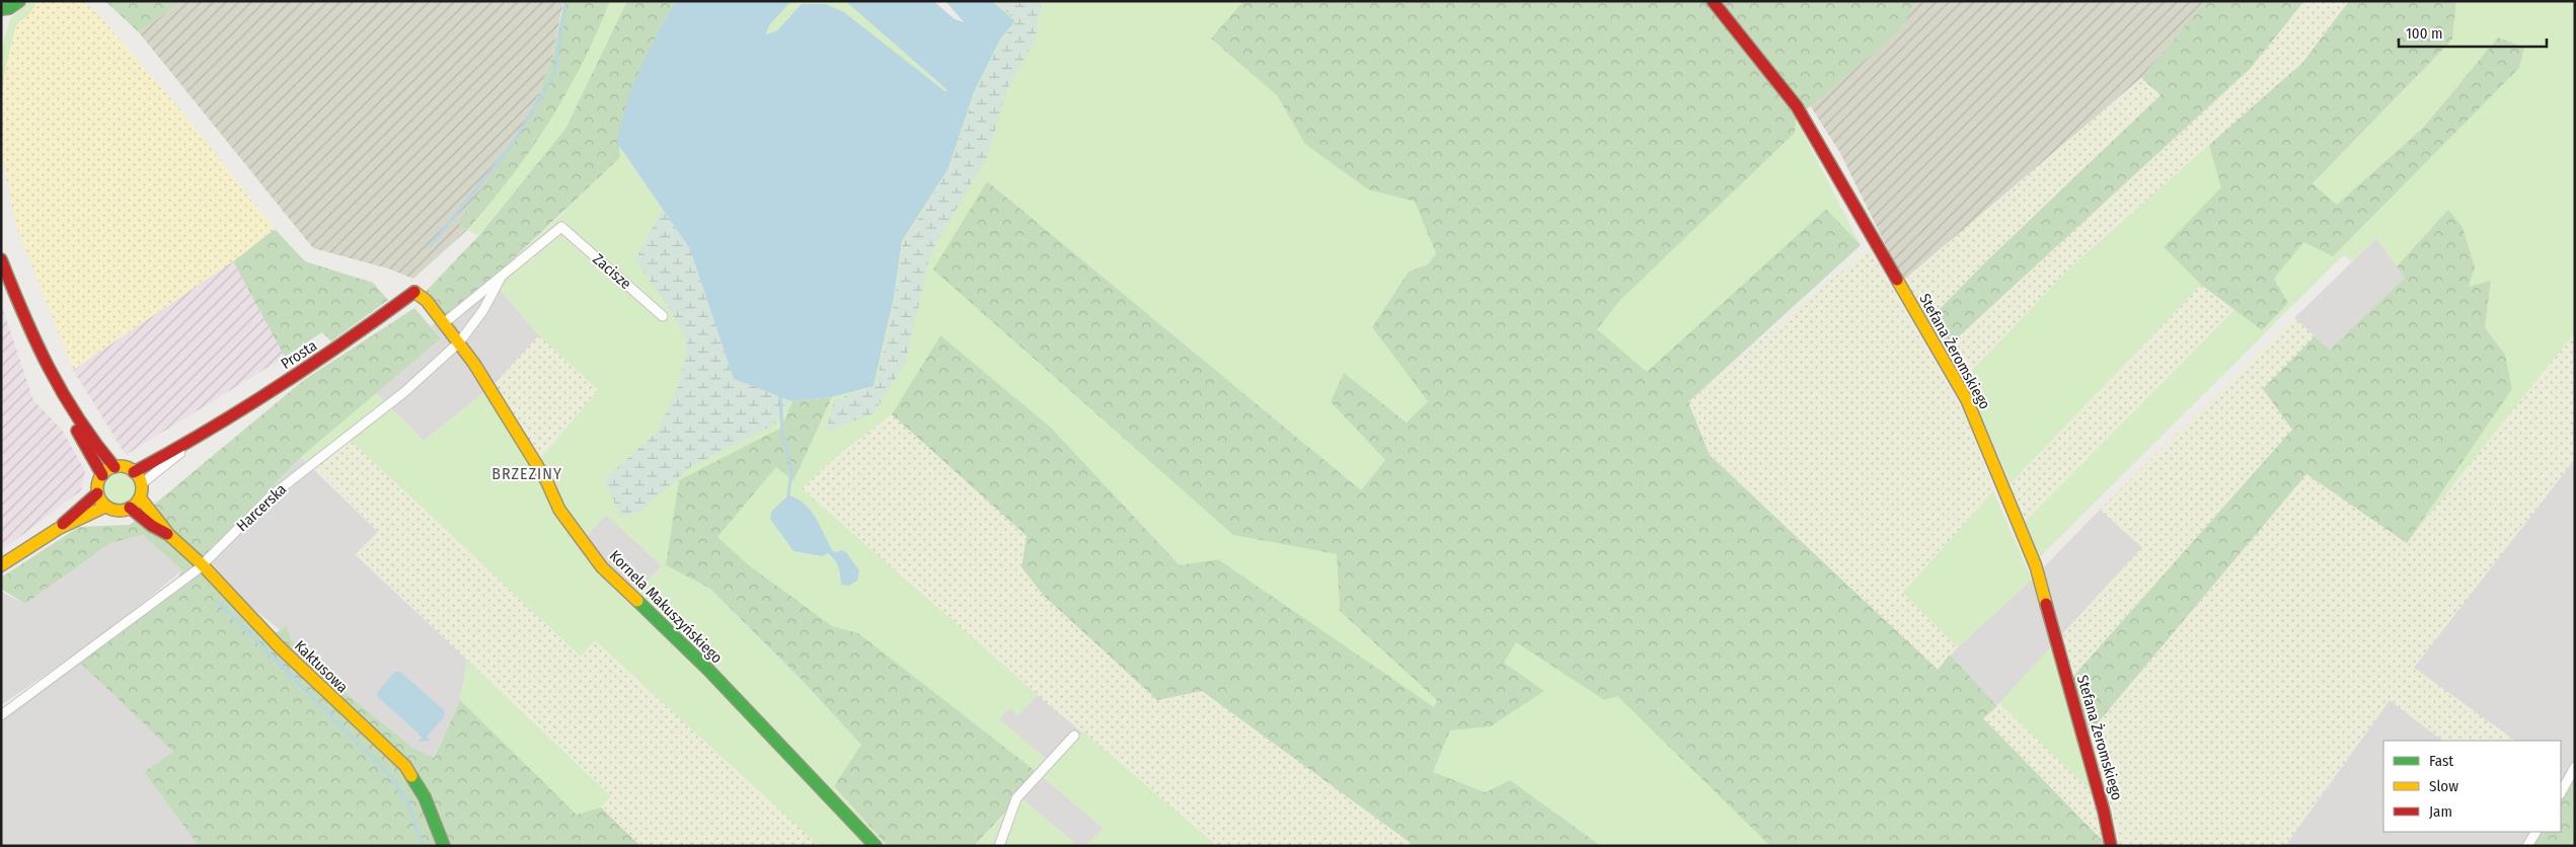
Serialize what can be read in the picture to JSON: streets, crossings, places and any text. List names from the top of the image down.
{
  "streets": {
    "street": [
      "Zacisze",
      "Stefana Żeromskiego",
      "Prosta",
      "Harcerska",
      "Kornela Makuszyńskiego",
      "Kaktusowa"
    ]
  },
  "crossings": [
    ["Zacisze", "Harcerska"],
    ["Prosta", "Kornela Makuszyńskiego"],
    ["Prosta", "Kaktusowa"],
    ["Harcerska", "Kornela Makuszyńskiego"],
    ["Harcerska", "Kaktusowa"]
  ],
  "districts": ["BRZEZINY"],
  "legend": ["Fast", "Slow", "Jam"],
  "scale_bar": "100 m"
}
